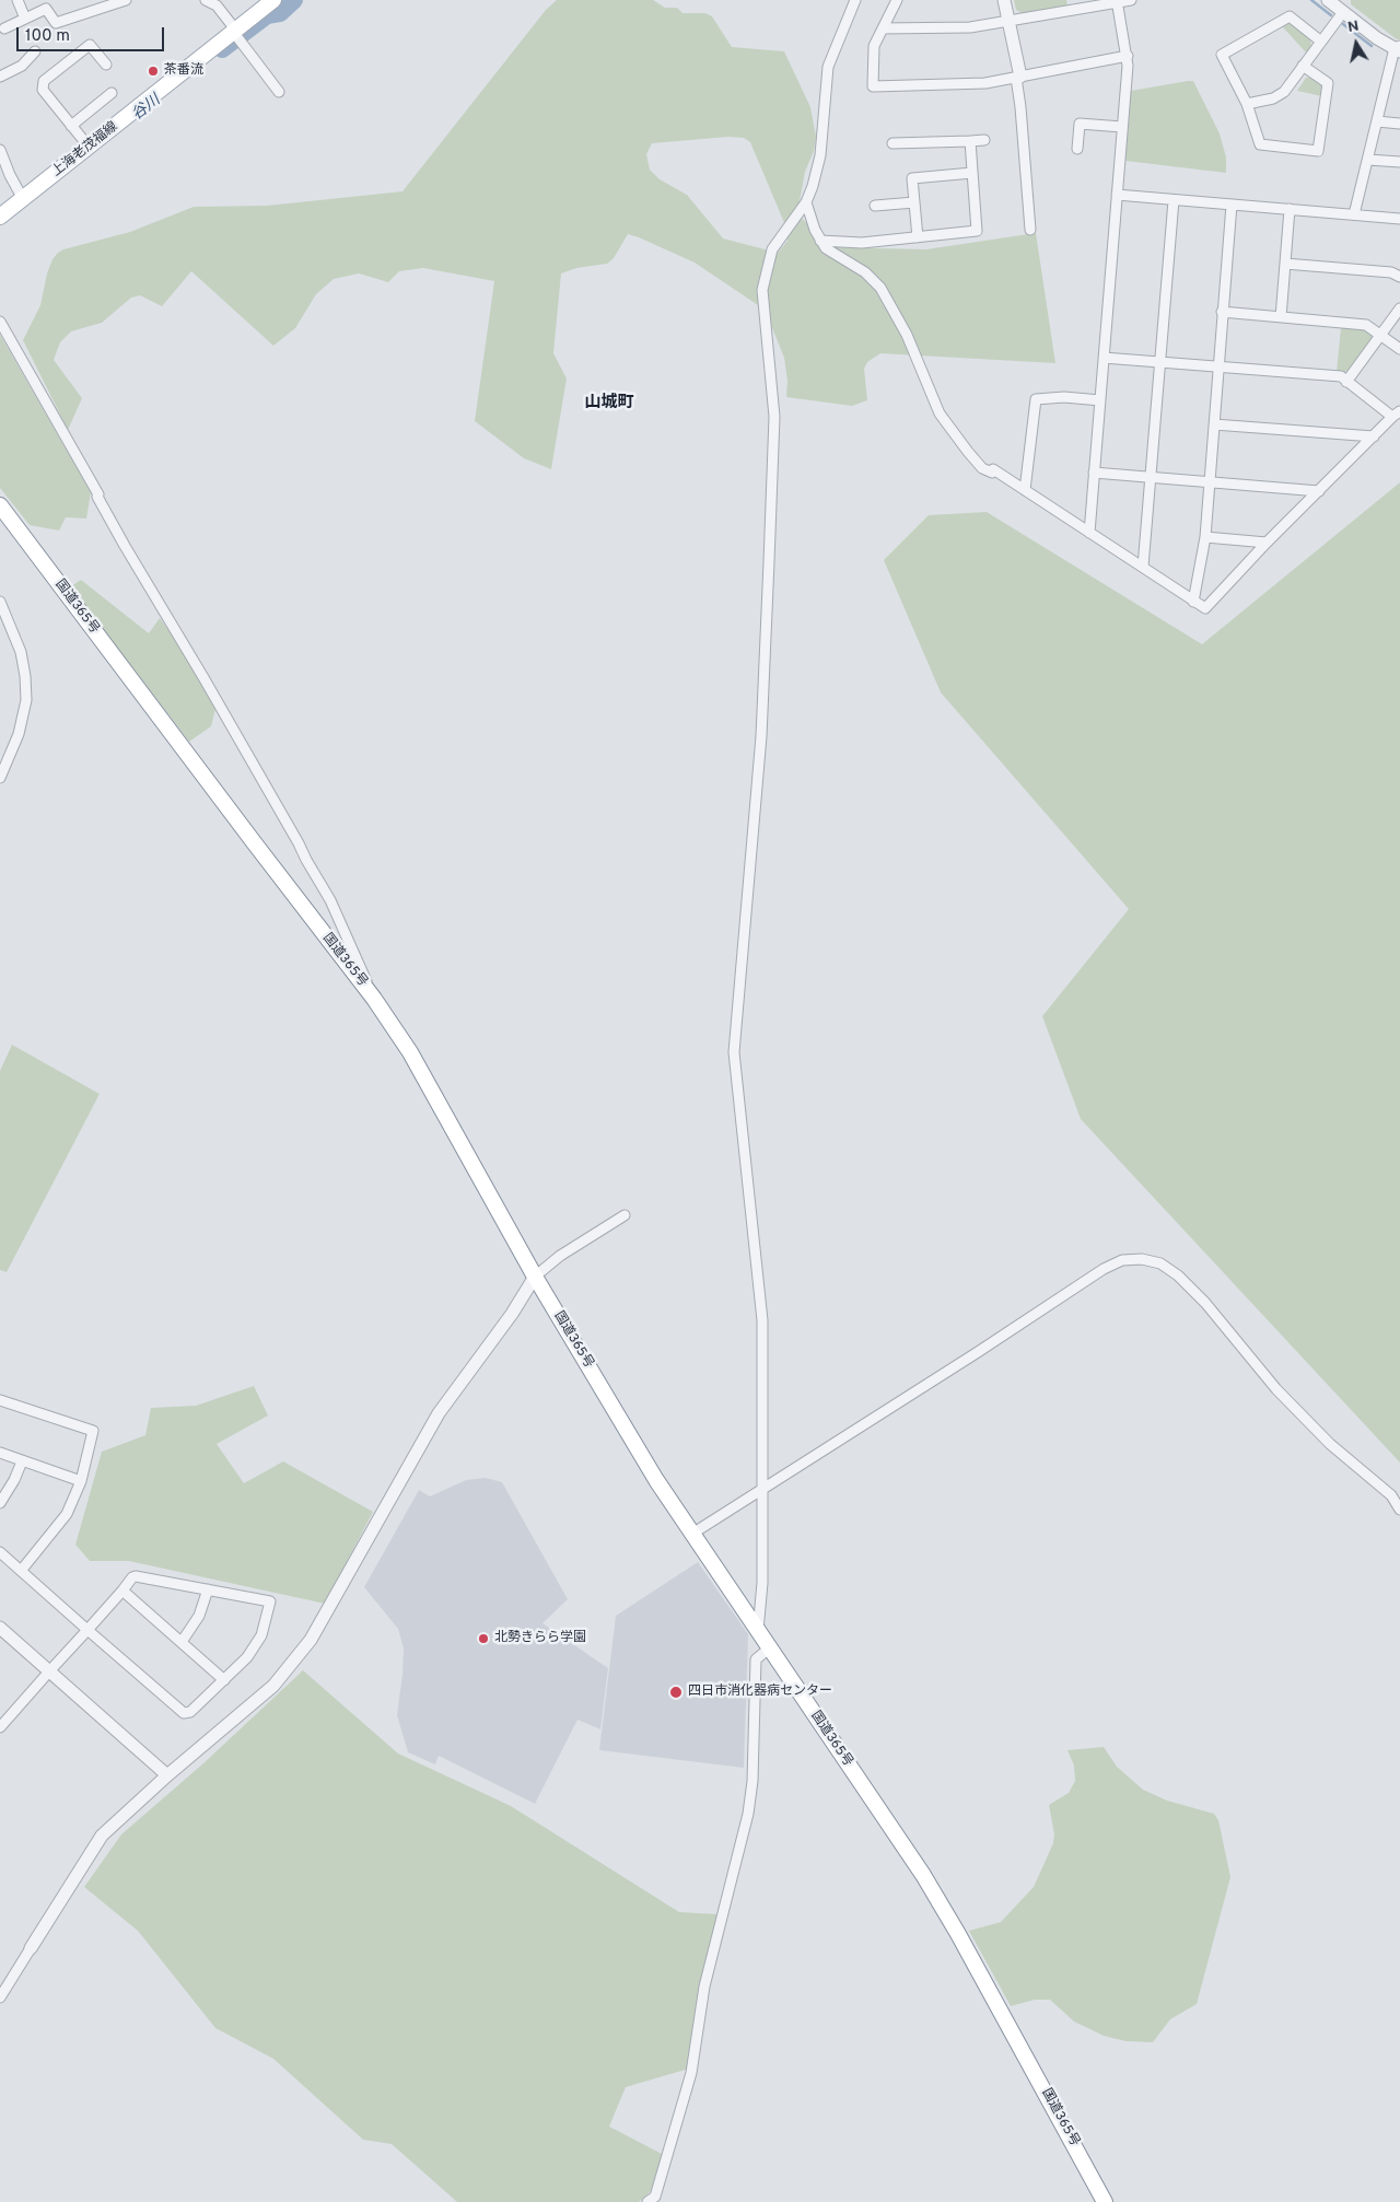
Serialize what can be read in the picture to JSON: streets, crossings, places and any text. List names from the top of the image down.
{
  "streets": {
    "main road": ["上海老茂福線", "国道365号"]
  },
  "districts": ["山城町"],
  "water": ["谷川"],
  "places": ["茶番流", "北勢きらら学園", "四日市消化器病センター"],
  "scale_bar": "100 m",
  "north": "top"
}
